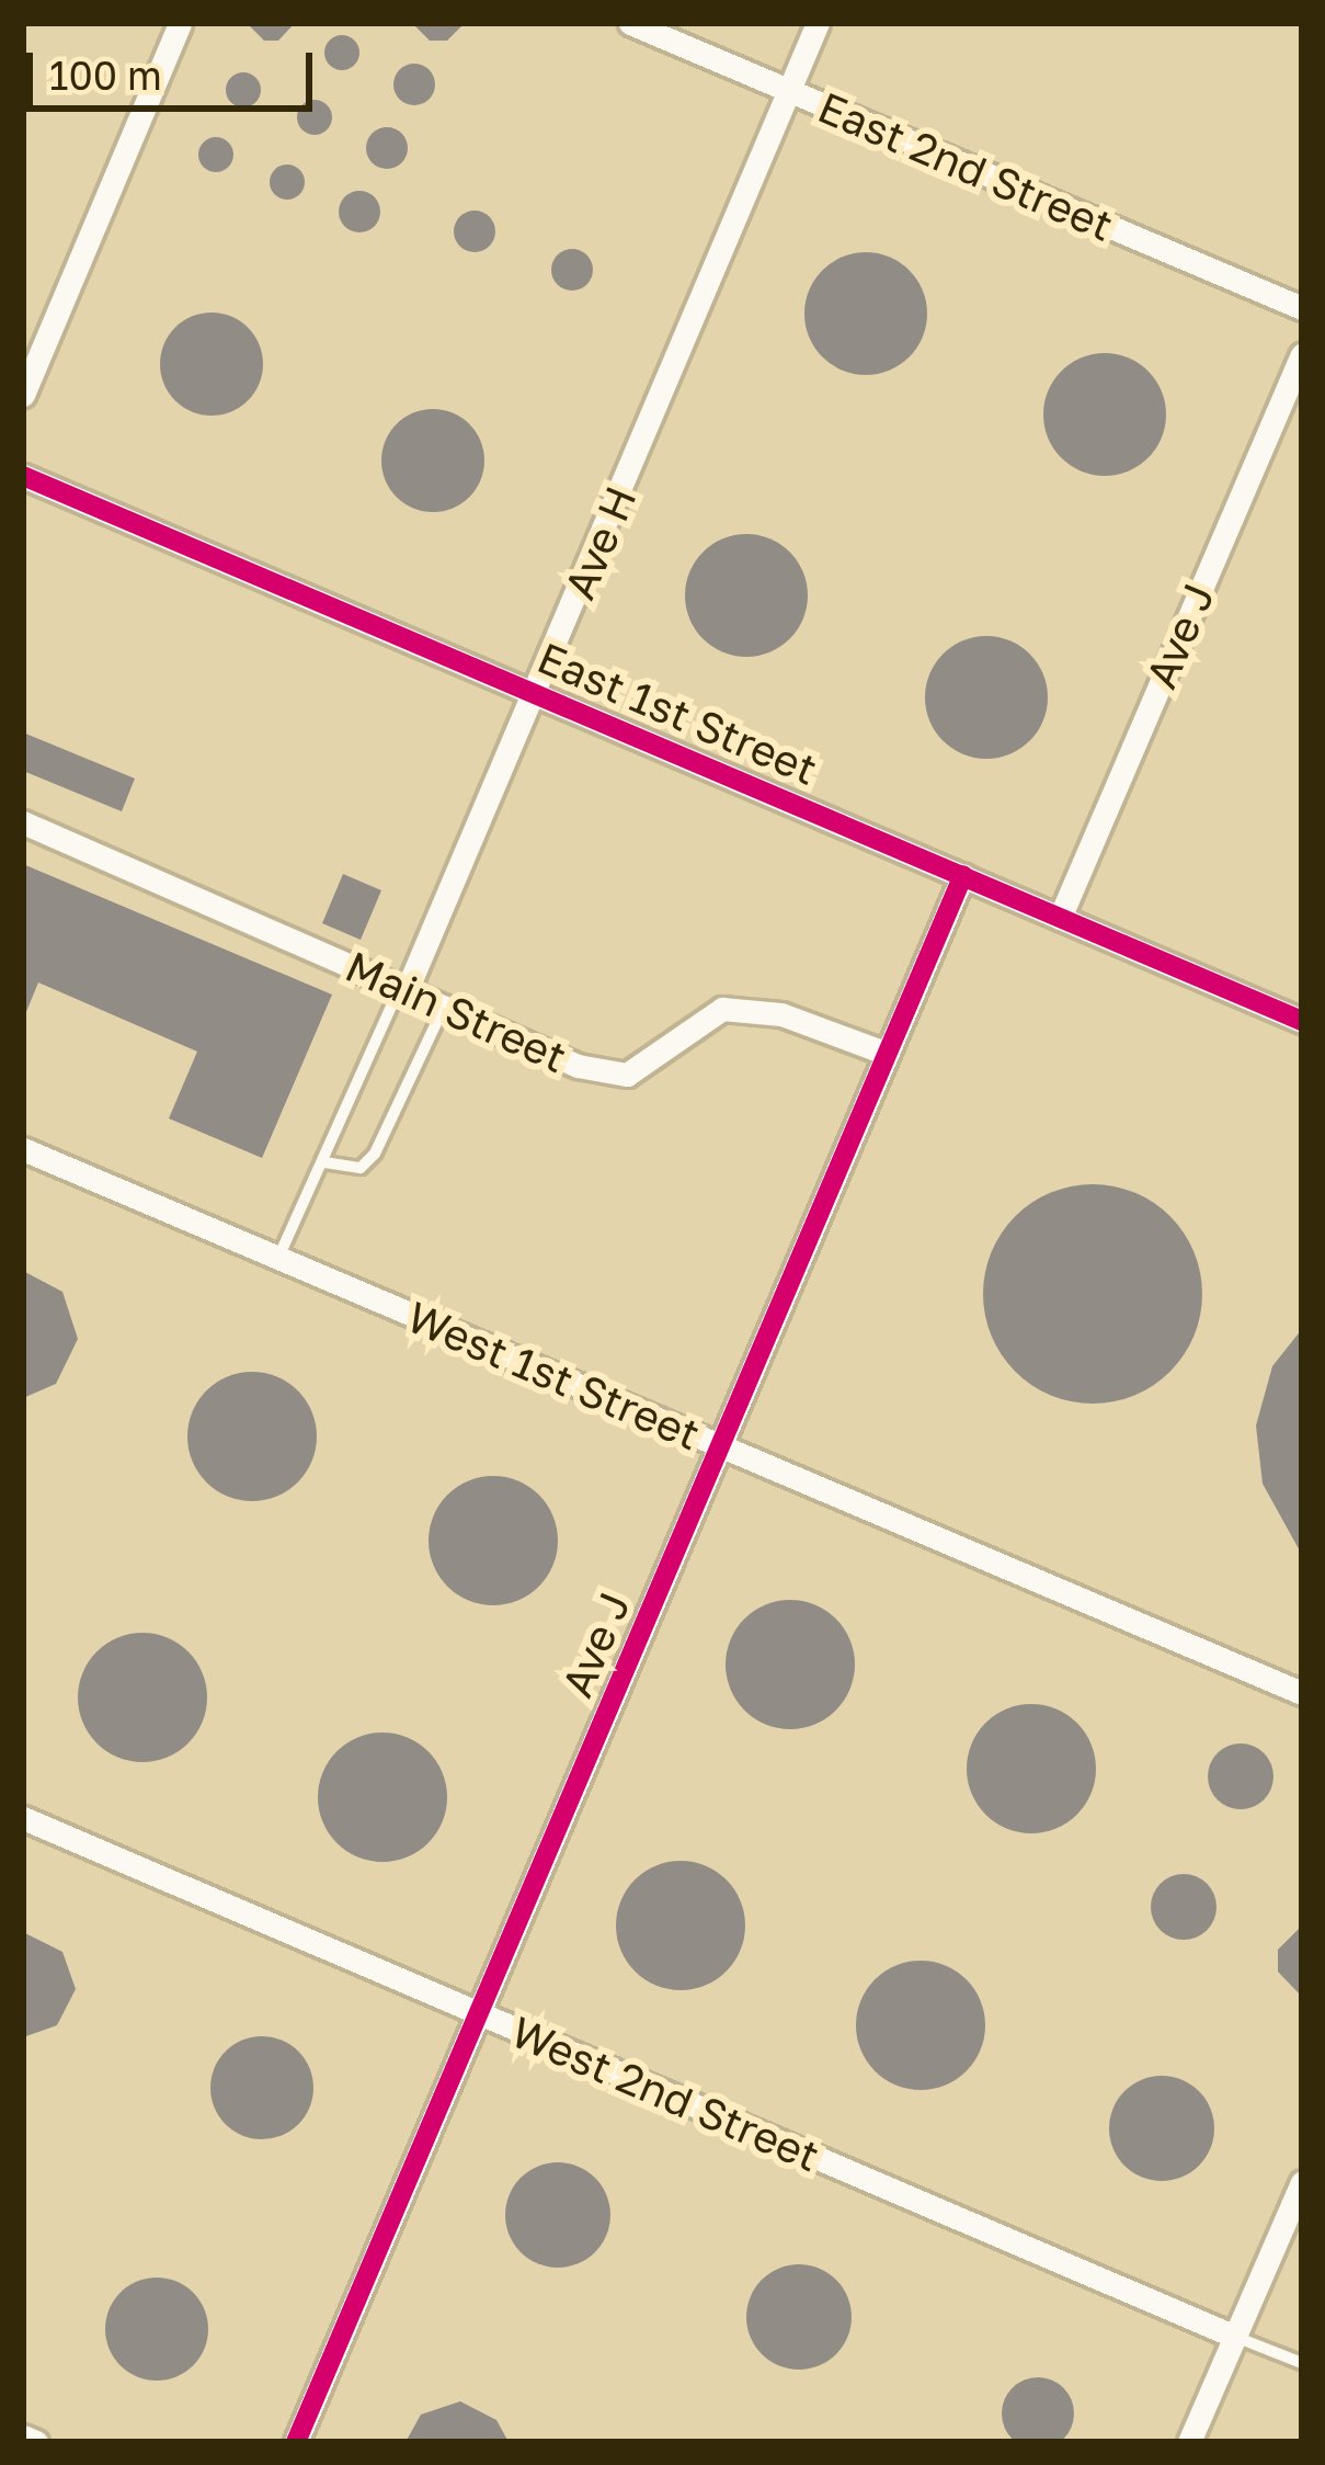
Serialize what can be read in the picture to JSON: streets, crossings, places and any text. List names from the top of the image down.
{
  "streets": {
    "street": [
      "East 2nd Street",
      "Ave H",
      "Ave J",
      "East 1st Street",
      "Main Street",
      "West 1st Street",
      "West 2nd Street"
    ]
  },
  "crossings": [
    ["East 2nd Street", "Ave H"],
    ["Ave H", "East 1st Street"],
    ["Ave H", "Main Street"],
    ["Ave J", "East 1st Street"],
    ["Ave J", "Main Street"],
    ["Ave J", "West 1st Street"],
    ["Ave J", "West 2nd Street"]
  ],
  "scale_bar": "100 m"
}
